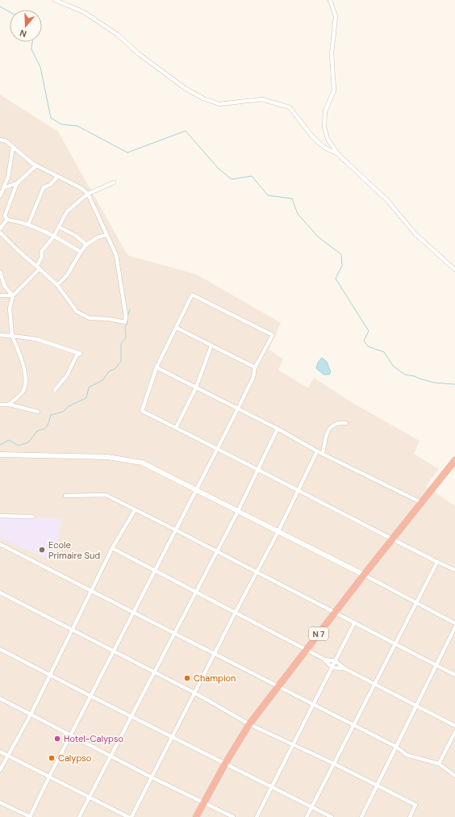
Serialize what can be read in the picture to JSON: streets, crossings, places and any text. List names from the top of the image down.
{
  "streets": {
    "highway": ["N 7"]
  },
  "places": [
    "Ecole Primaire Sud",
    "Champion",
    "Hotel-Calypso",
    "Calypso"
  ],
  "north": "bottom"
}
